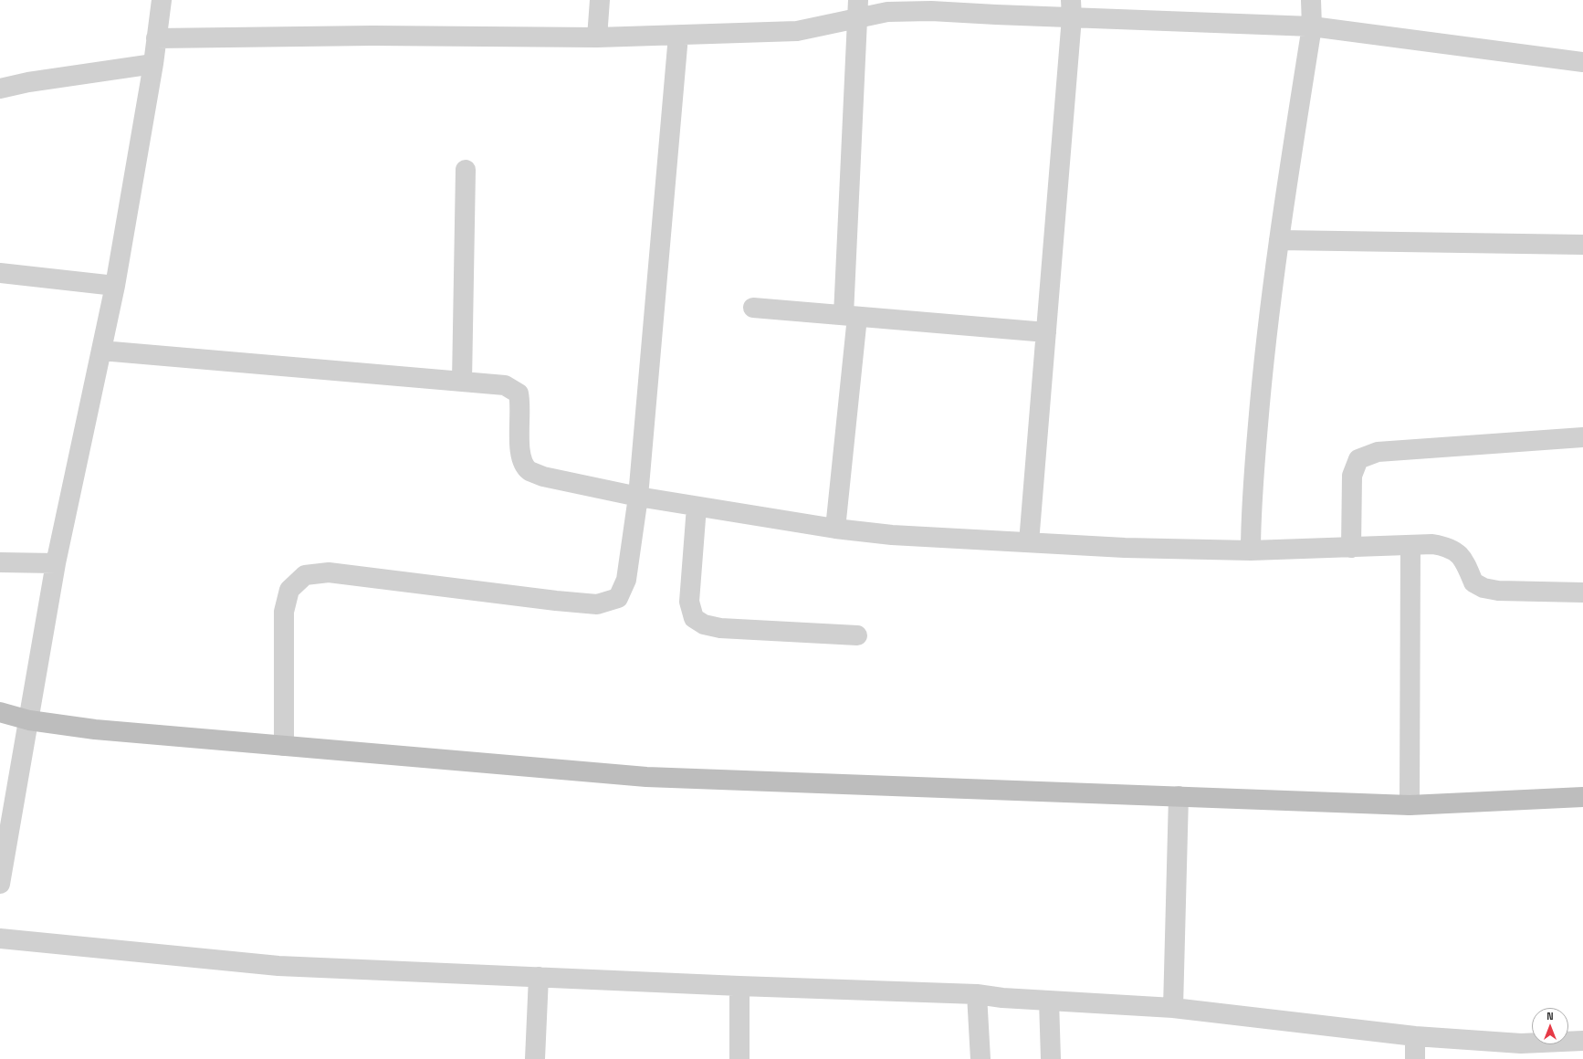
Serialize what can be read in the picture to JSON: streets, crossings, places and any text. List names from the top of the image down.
{
  "north": "top"
}
